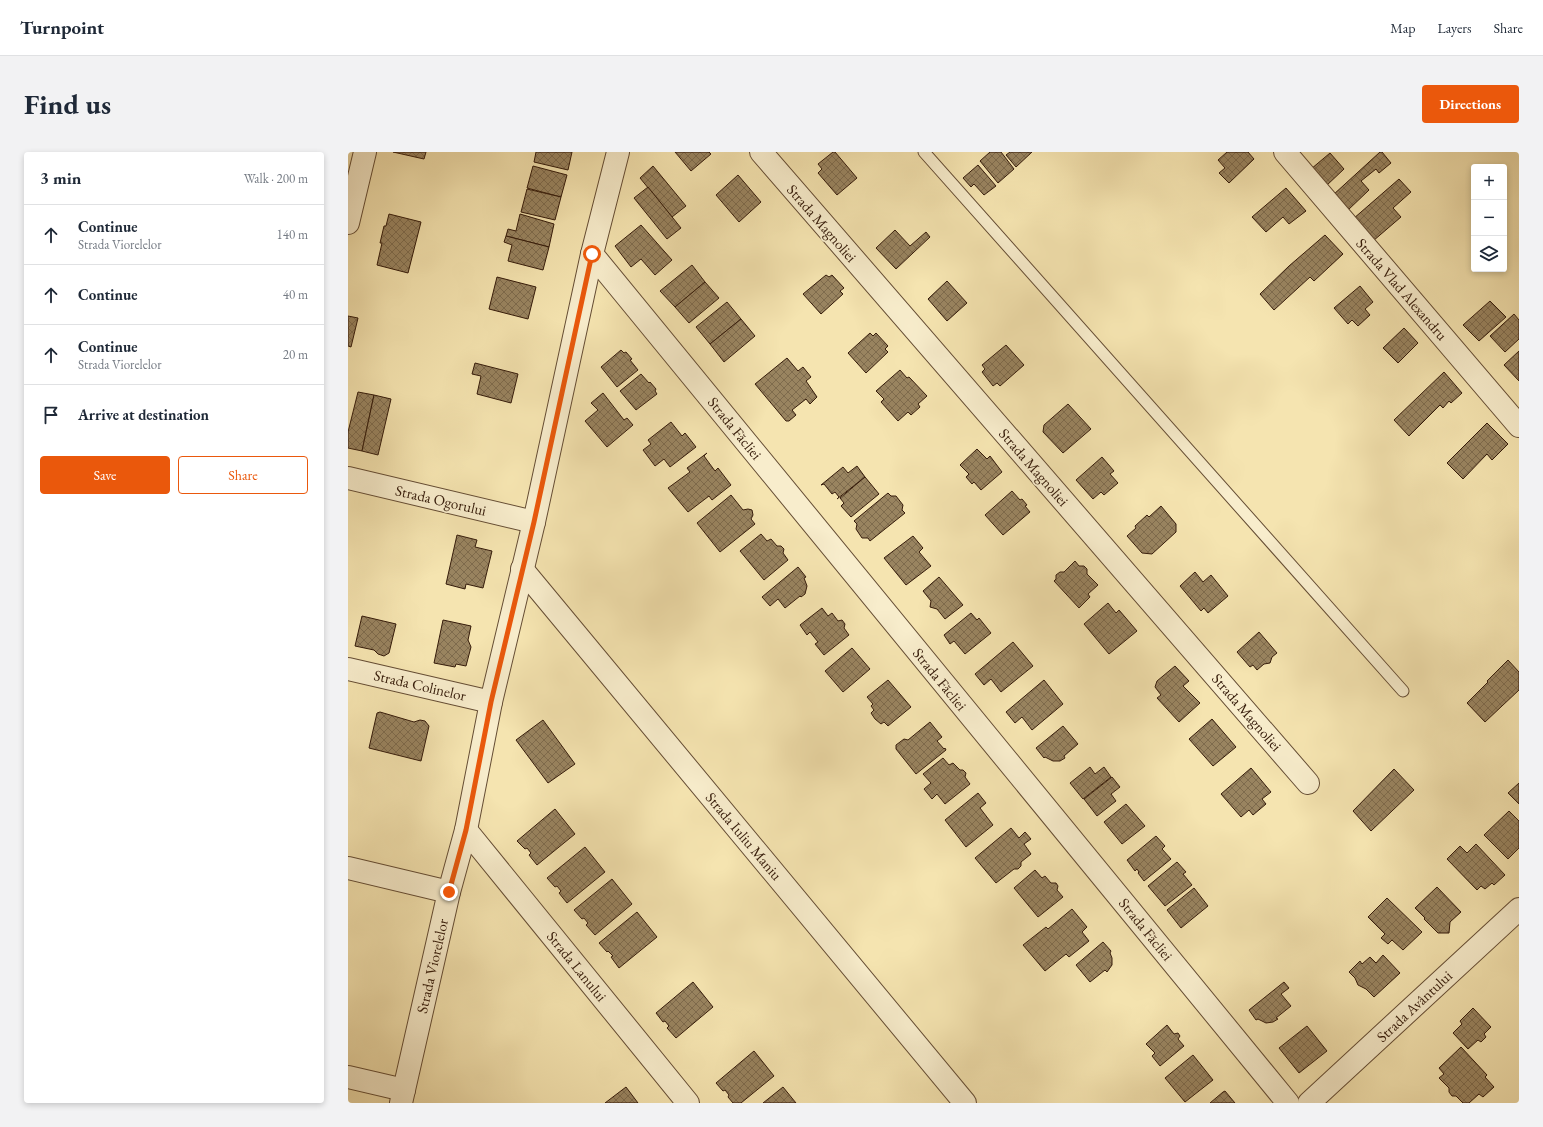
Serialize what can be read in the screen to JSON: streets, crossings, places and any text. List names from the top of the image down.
{
  "streets": {
    "street": [
      "Strada Magnoliei",
      "Strada Vlad Alexandru",
      "Strada Făcliei",
      "Strada Ogorului",
      "Strada Colinelor",
      "Strada Iuliu Maniu",
      "Strada Viorelelor",
      "Strada Lanului",
      "Strada Avântului"
    ]
  },
  "crossings": [
    ["Strada Colinelor", "Strada Viorelelor"],
    ["Strada Viorelelor", "Strada Lanului"]
  ],
  "page": {
    "header": "Turnpoint",
    "nav": ["Map", "Layers", "Share"],
    "buttons": [
      "Directions",
      ["Save", "Share"]
    ],
    "title": "Find us",
    "heading": ["3 min", "Walk · 200 m"],
    "map_buttons": ["+", "−"],
    "list": [
      ["Continue", "Strada Viorelelor", "140 m"],
      ["Continue", "40 m"],
      ["Continue", "Strada Viorelelor", "20 m"],
      "Arrive at destination"
    ]
  }
}
